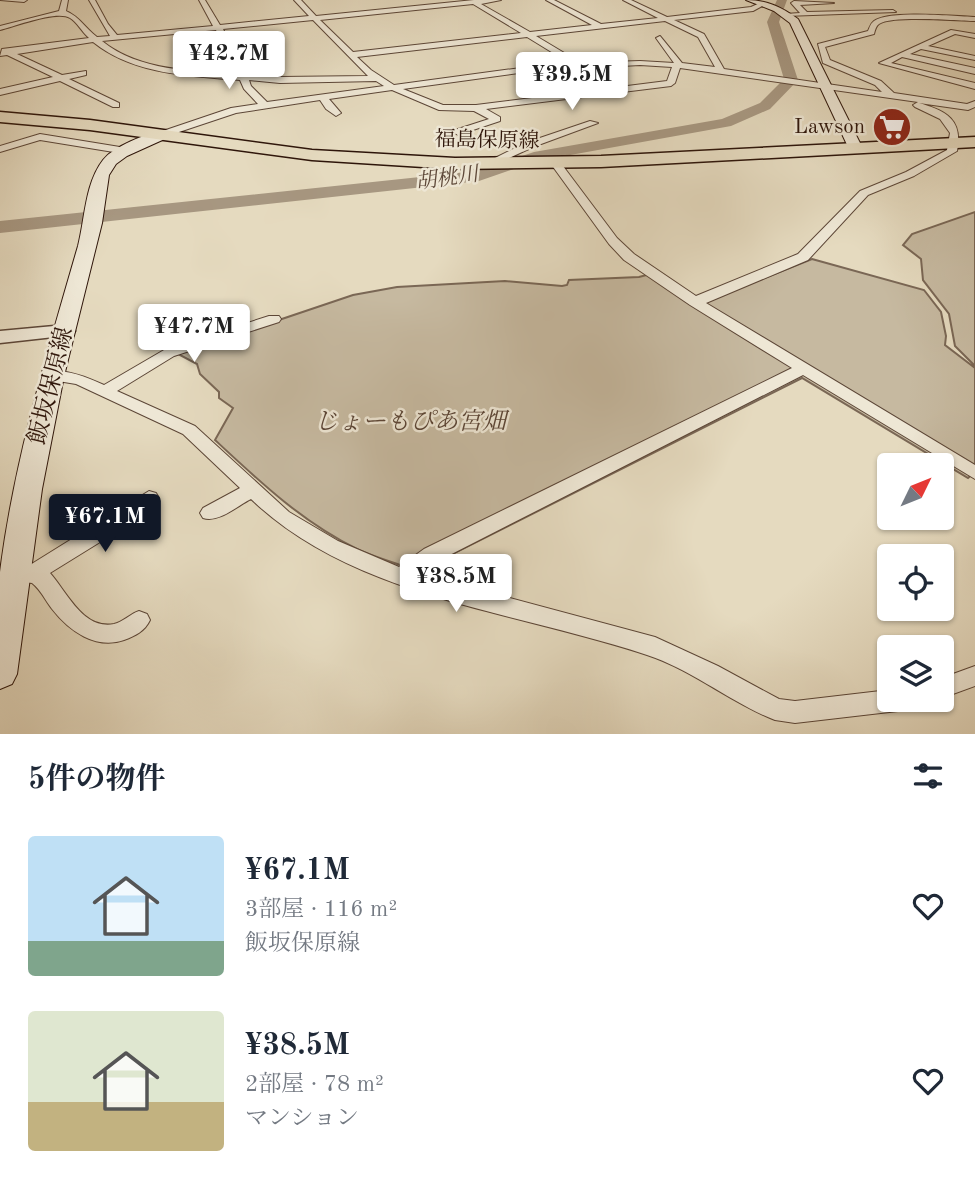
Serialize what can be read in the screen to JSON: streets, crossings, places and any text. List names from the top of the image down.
{
  "streets": {
    "main road": ["福島保原線", "飯坂保原線"]
  },
  "crossings": [
    ["福島保原線", "飯坂保原線"]
  ],
  "water": ["胡桃川"],
  "parks": ["じょーもぴあ宮畑"],
  "places": {
    "supermarket": ["Lawson"]
  },
  "north": "top right",
  "page": {
    "price": [
      "¥42.7M",
      "¥39.5M",
      "¥47.7M",
      "¥67.1M",
      "¥38.5M"
    ],
    "heading": "5件の物件",
    "list": [
      {
        "name": "¥67.1M",
        "note": "3部屋 · 116 m² · 飯坂保原線"
      },
      {
        "name": "¥38.5M",
        "note": "2部屋 · 78 m² · マンション"
      }
    ]
  }
}
